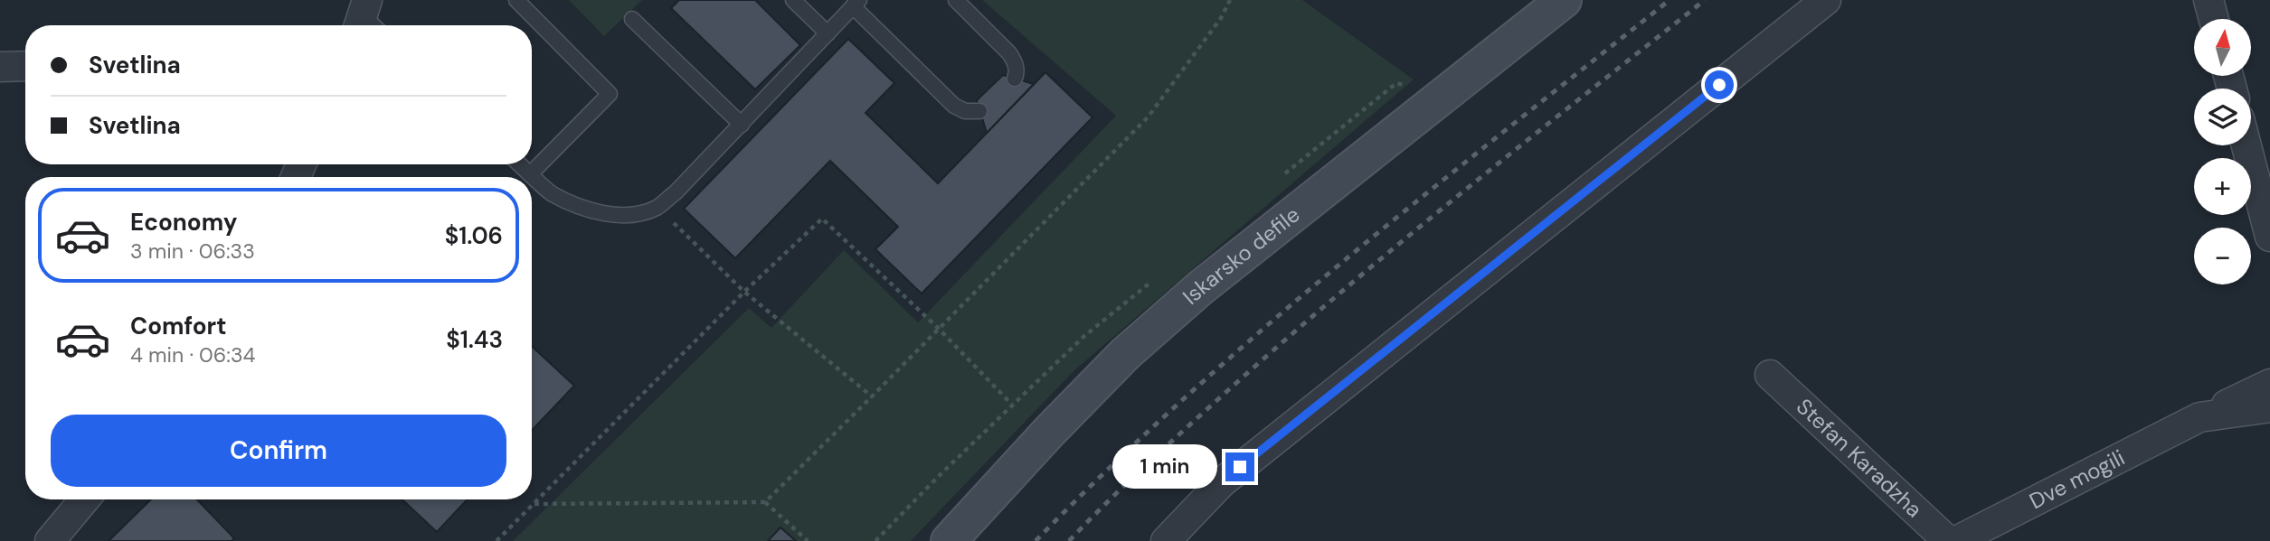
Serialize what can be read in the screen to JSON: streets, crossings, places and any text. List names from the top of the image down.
{
  "streets": {
    "main road": ["Iskarsko defile"],
    "street": ["Stefan Karadzha", "Dve mogili"]
  },
  "north": "top",
  "page": {
    "map_buttons": ["+", "−"],
    "banner": ["Svetlina", "Svetlina"],
    "list": [
      {
        "name": "Economy",
        "note": "3 min · 06:33",
        "value": "$1.06"
      },
      {
        "name": "Comfort",
        "note": "4 min · 06:34",
        "value": "$1.43"
      }
    ],
    "buttons": "Confirm",
    "bubble": "1 min"
  }
}
